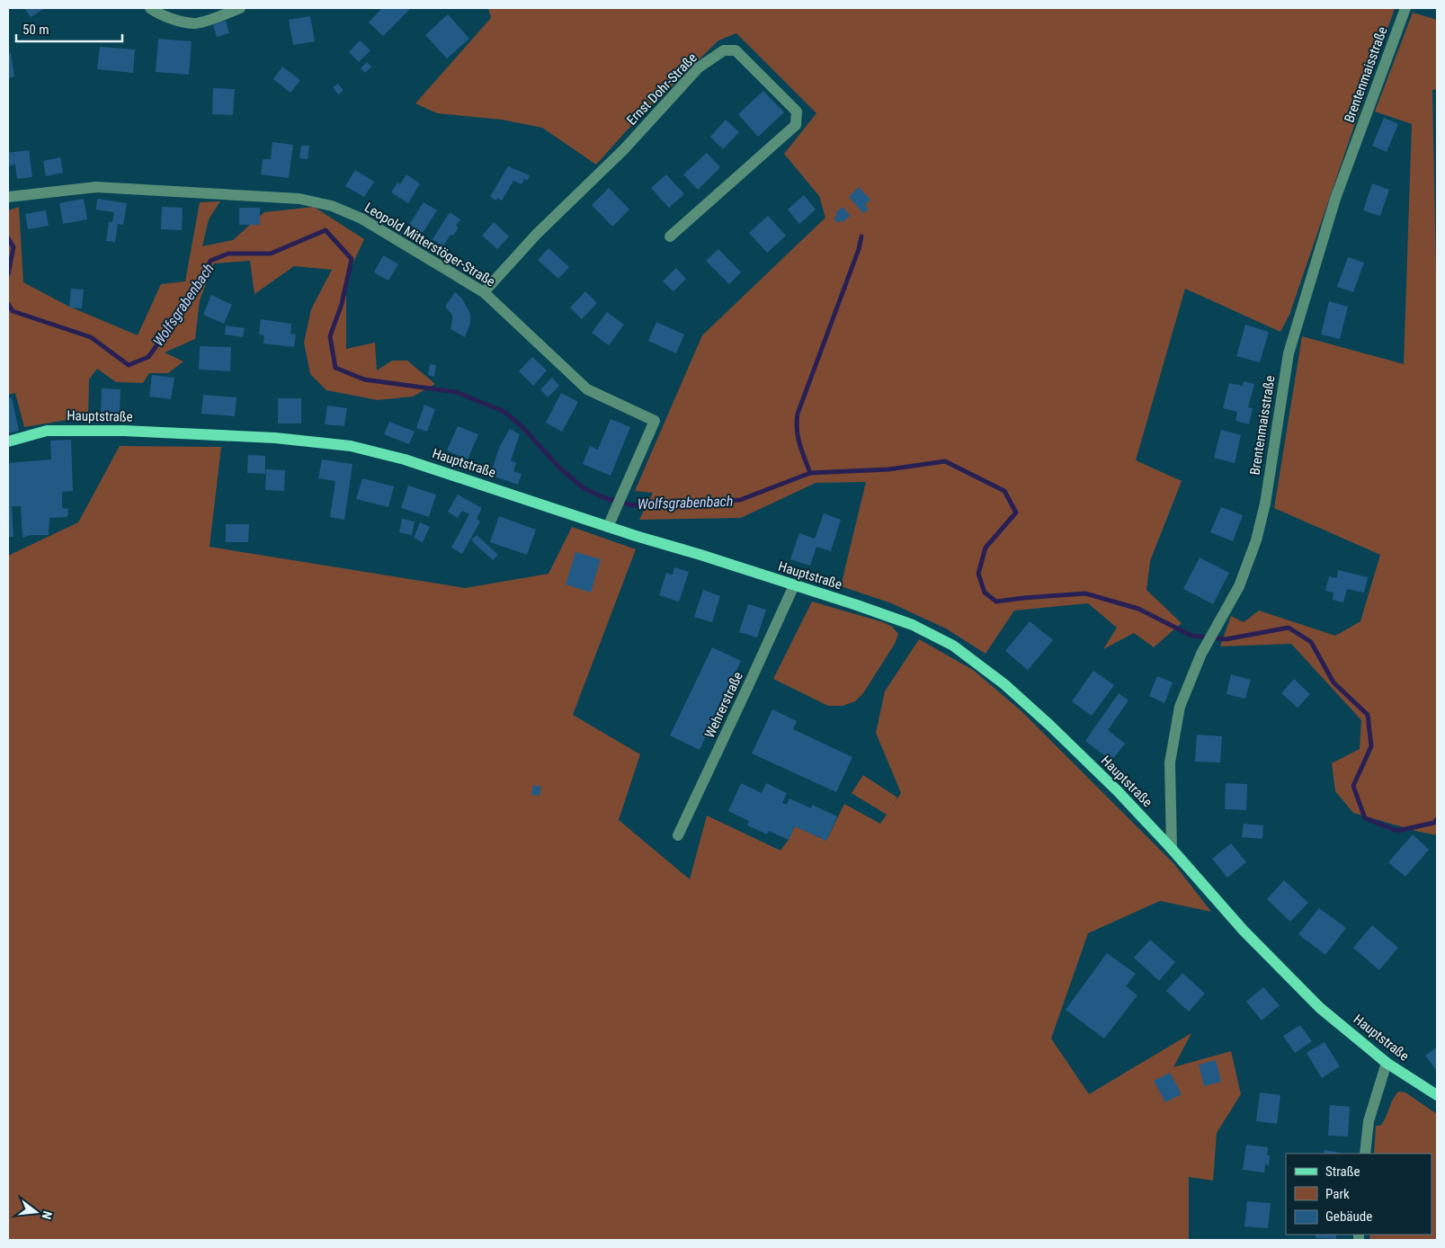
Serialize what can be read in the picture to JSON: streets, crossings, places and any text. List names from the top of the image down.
{
  "streets": {
    "main road": ["Hauptstraße"],
    "street": [
      "Brentenmaisstraße",
      "Ernst Dohr-Straße",
      "Leopold Mitterstöger-Straße",
      "Wehrerstraße"
    ]
  },
  "crossings": [
    ["Brentenmaisstraße", "Hauptstraße"],
    ["Ernst Dohr-Straße", "Leopold Mitterstöger-Straße"],
    ["Leopold Mitterstöger-Straße", "Hauptstraße"],
    ["Hauptstraße", "Wehrerstraße"]
  ],
  "water": ["Wolfsgrabenbach"],
  "legend": ["Straße", "Park", "Gebäude"],
  "scale_bar": "50 m",
  "north": "right"
}
